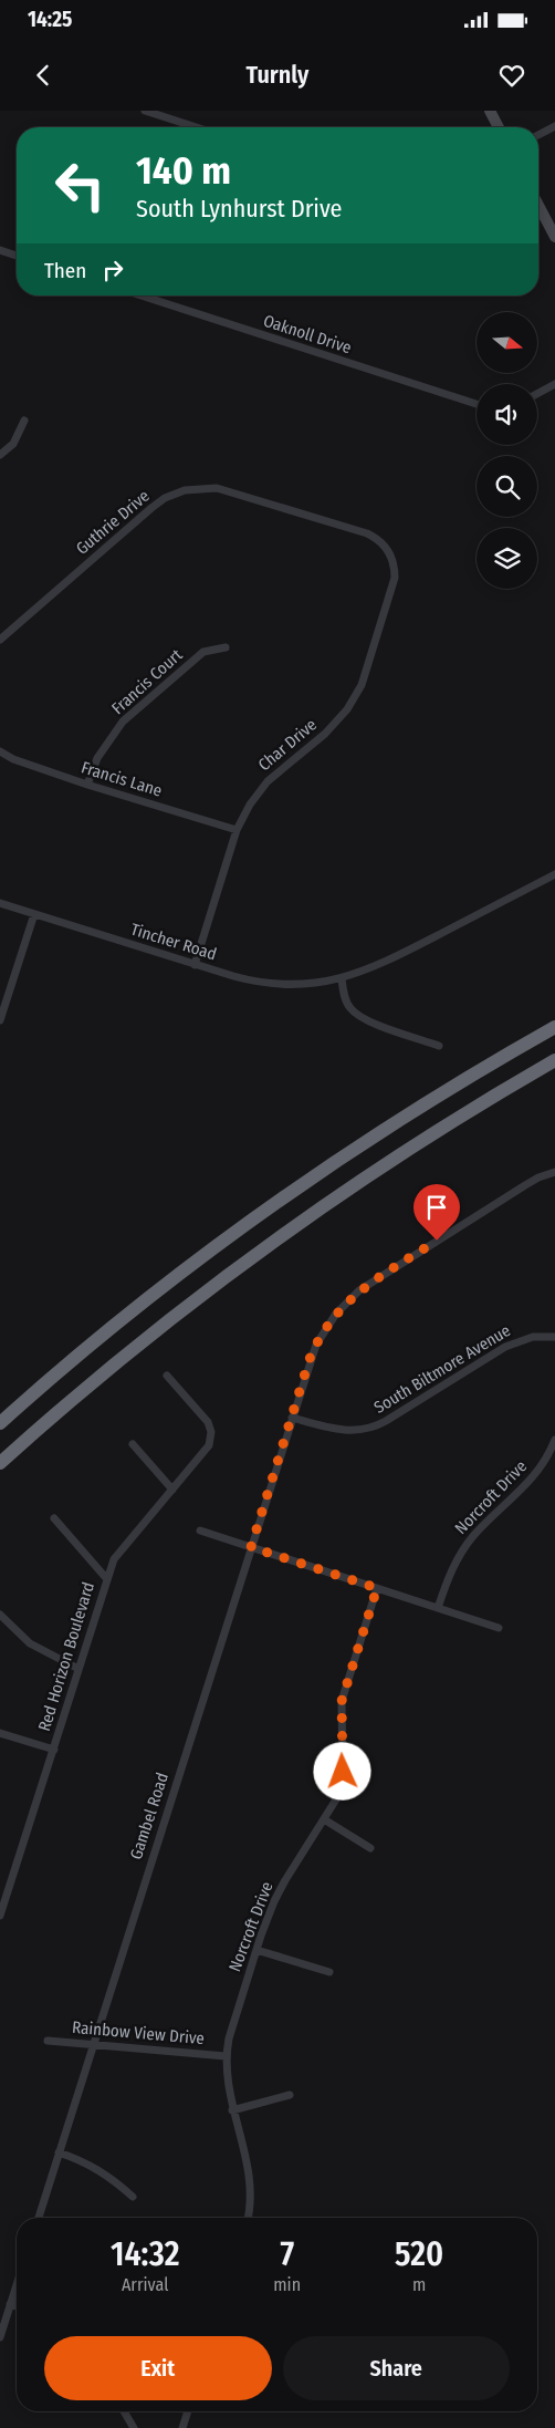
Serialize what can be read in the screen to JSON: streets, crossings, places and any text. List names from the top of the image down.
{
  "streets": {
    "street": [
      "Oaknoll Drive",
      "Guthrie Drive",
      "Francis Court",
      "Char Drive",
      "Francis Lane",
      "Tincher Road",
      "South Biltmore Avenue",
      "Norcroft Drive",
      "Red Horizon Boulevard",
      "Gambel Road",
      "Rainbow View Drive"
    ]
  },
  "crossings": [
    ["Guthrie Drive", "Char Drive"],
    ["Francis Court", "Francis Lane"],
    ["Char Drive", "Francis Lane"],
    ["Char Drive", "Tincher Road"],
    ["South Biltmore Avenue", "Gambel Road"],
    ["Norcroft Drive", "Rainbow View Drive"],
    ["Gambel Road", "Rainbow View Drive"]
  ],
  "north": "right",
  "page": {
    "status": "14:25",
    "header": "Turnly",
    "turn": ["140 m", "South Lynhurst Drive"],
    "then": "Then",
    "eta": [
      "14:32",
      "Arrival",
      "7",
      "min",
      "520",
      "m"
    ],
    "buttons": ["Exit", "Share"]
  }
}
